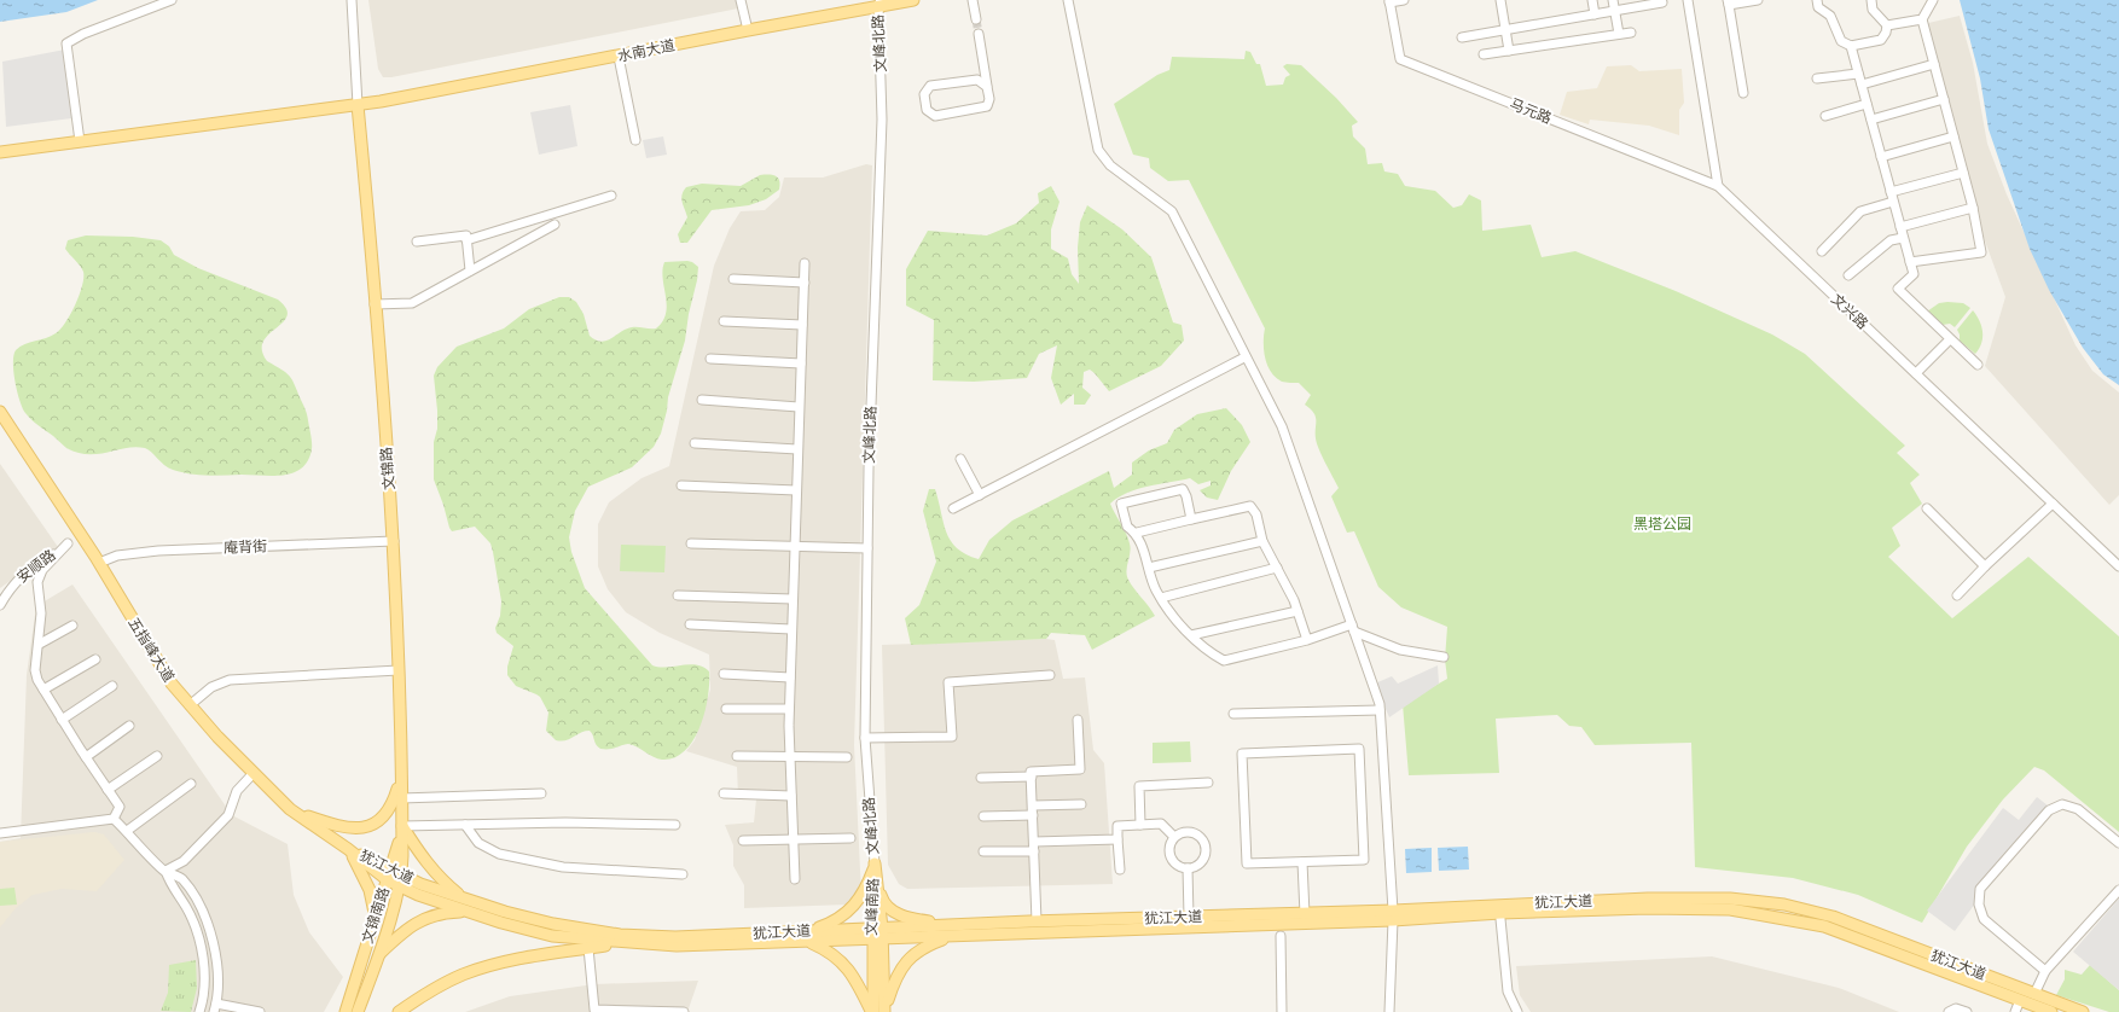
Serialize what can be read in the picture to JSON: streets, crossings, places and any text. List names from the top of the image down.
{
  "streets": {
    "main road": [
      "水南大道",
      "文锦路",
      "五指峰大道",
      "犹江大道",
      "文峰南路",
      "文锦南路"
    ],
    "street": [
      "文峰北路",
      "马元路",
      "文兴路",
      "庵背街",
      "安顺路"
    ]
  },
  "crossings": [
    ["文峰北路", "水南大道"],
    ["文峰北路", "文峰南路"],
    ["水南大道", "文锦路"],
    ["马元路", "文兴路"],
    ["文锦路", "庵背街"],
    ["文锦路", "文锦南路"],
    ["庵背街", "五指峰大道"],
    ["安顺路", "五指峰大道"],
    ["五指峰大道", "犹江大道"],
    ["犹江大道", "文峰南路"],
    ["犹江大道", "文锦南路"]
  ],
  "parks": ["黑塔公园"]
}
